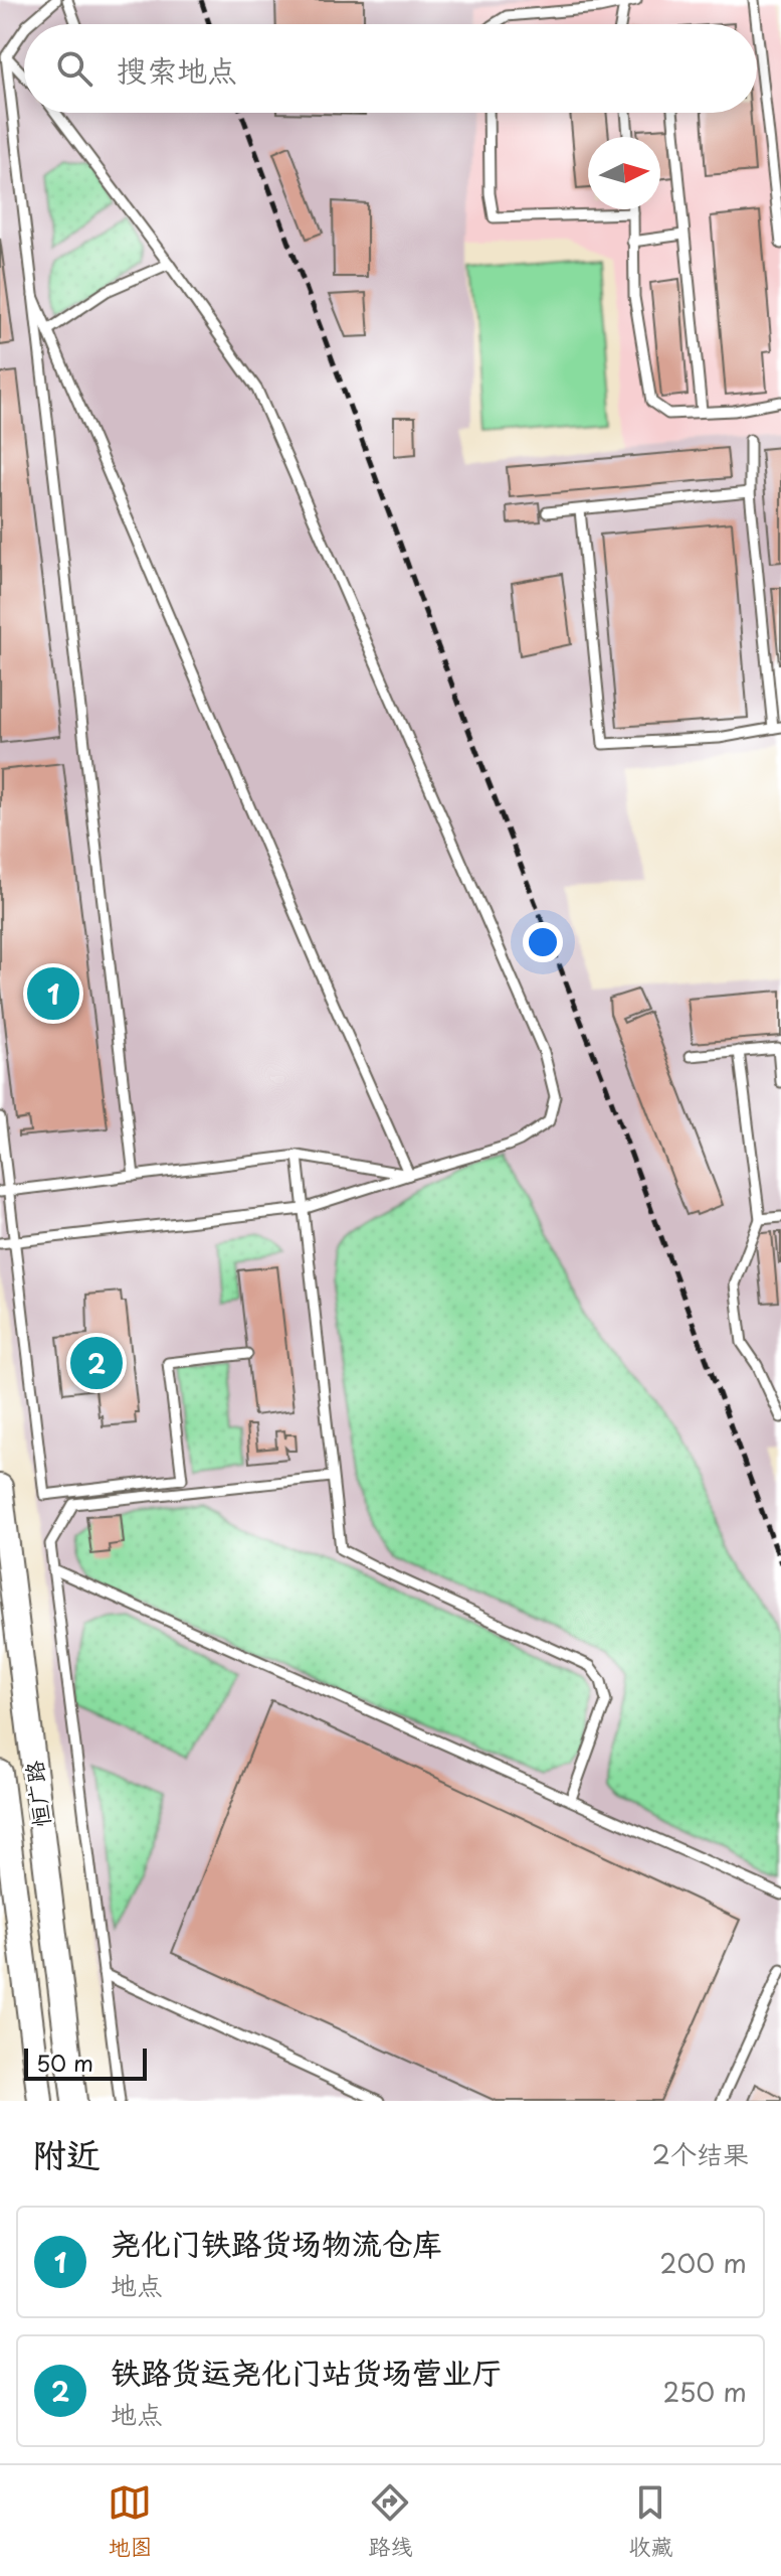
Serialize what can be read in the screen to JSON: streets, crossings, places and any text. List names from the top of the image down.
{
  "streets": {
    "street": ["恒广路"]
  },
  "scale_bar": "50 m",
  "north": "right",
  "page": {
    "search": "搜索地点",
    "pins": ["1", "2"],
    "scale": "50 m",
    "heading": ["附近", "2个结果"],
    "list": [
      {
        "mark": "1",
        "name": "尧化门铁路货场物流仓库",
        "note": "地点",
        "value": "200 m"
      },
      {
        "mark": "2",
        "name": "铁路货运尧化门站货场营业厅",
        "note": "地点",
        "value": "250 m"
      }
    ],
    "nav": ["地图", "路线", "收藏"]
  }
}
